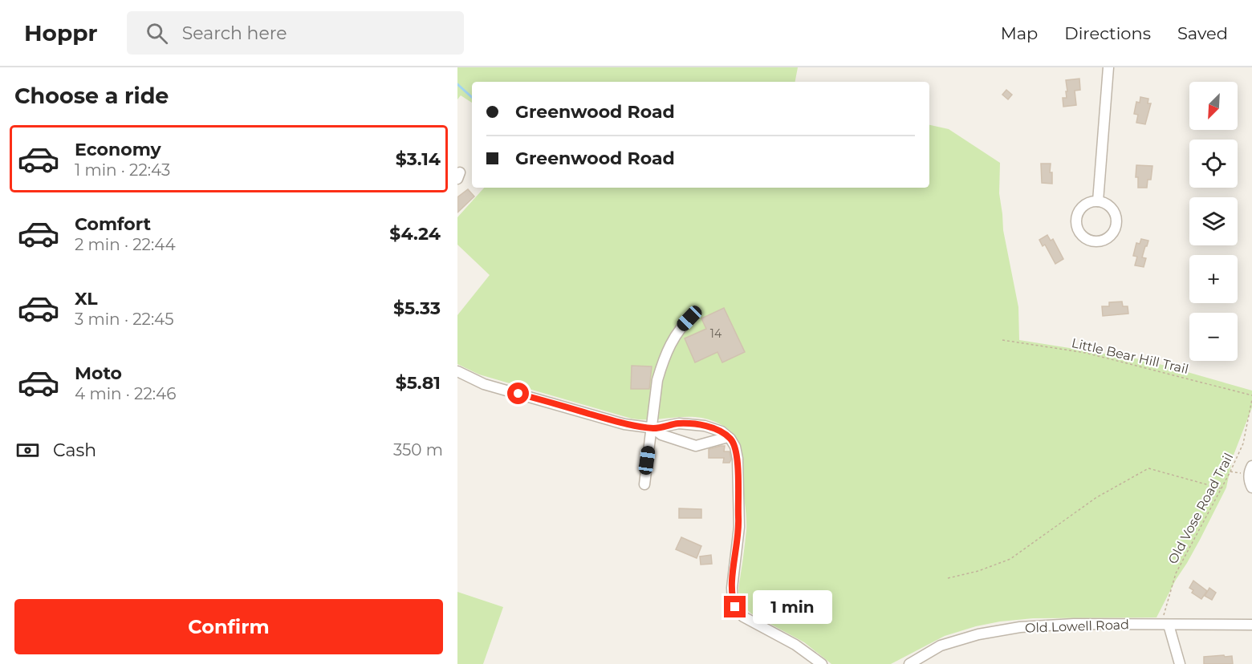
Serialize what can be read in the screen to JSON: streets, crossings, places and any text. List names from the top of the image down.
{
  "streets": {
    "street": ["Old Lowell Road"],
    "path": ["Little Bear Hill Trail", "Old Vose Road Trail"]
  },
  "crossings": [
    ["Old Vose Road Trail", "Old Lowell Road"]
  ],
  "house_numbers": ["14"],
  "north": "bottom left",
  "page": {
    "header": "Hoppr",
    "search": "Search here",
    "nav": ["Map", "Directions", "Saved"],
    "heading": "Choose a ride",
    "map_buttons": ["+", "−"],
    "banner": ["Greenwood Road", "Greenwood Road"],
    "list": [
      {
        "name": "Economy",
        "note": "1 min · 22:43",
        "value": "$3.14"
      },
      {
        "name": "Comfort",
        "note": "2 min · 22:44",
        "value": "$4.24"
      },
      {
        "name": "XL",
        "note": "3 min · 22:45",
        "value": "$5.33"
      },
      {
        "name": "Moto",
        "note": "4 min · 22:46",
        "value": "$5.81"
      }
    ],
    "pay": ["Cash", "350 m"],
    "buttons": "Confirm",
    "bubble": "1 min"
  }
}
